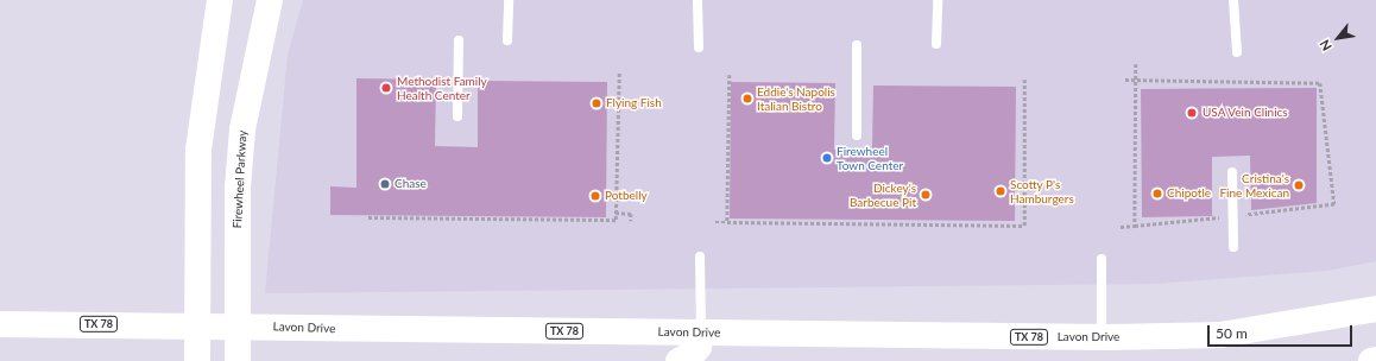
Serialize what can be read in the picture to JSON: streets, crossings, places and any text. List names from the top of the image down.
{
  "streets": {
    "main road": ["Firewheel Parkway", "TX 78", "Lavon Drive"]
  },
  "crossings": [
    ["Firewheel Parkway", "Lavon Drive"]
  ],
  "places": [
    "Methodist Family Health Center",
    "Eddie's Napolis Italian Bistro",
    "Flying Fish",
    "USA Vein Clinics",
    "Firewheel Town Center",
    "Chase",
    "Cristina's Fine Mexican",
    "Scotty P's Hamburgers",
    "Chipotle",
    "Dickey's Barbecue Pit",
    "Potbelly"
  ],
  "scale_bar": "50 m",
  "north": "bottom left"
}
